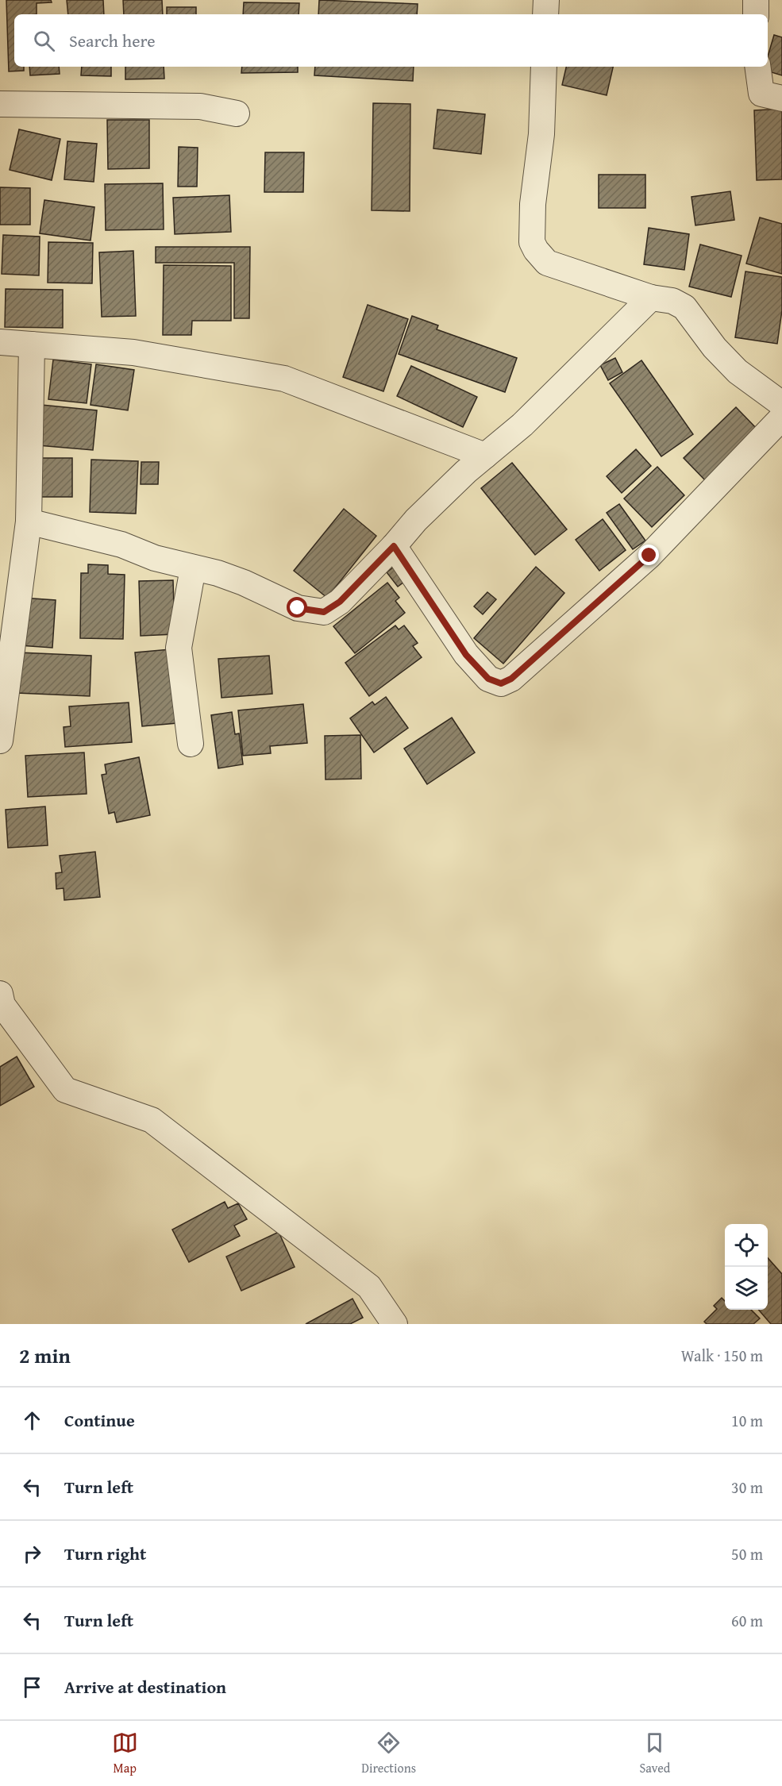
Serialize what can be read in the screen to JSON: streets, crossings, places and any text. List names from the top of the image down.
{
  "page": {
    "search": "Search here",
    "heading": ["2 min", "Walk · 150 m"],
    "list": [
      ["Continue", "10 m"],
      ["Turn left", "30 m"],
      ["Turn right", "50 m"],
      ["Turn left", "60 m"],
      "Arrive at destination"
    ],
    "nav": ["Map", "Directions", "Saved"]
  }
}
